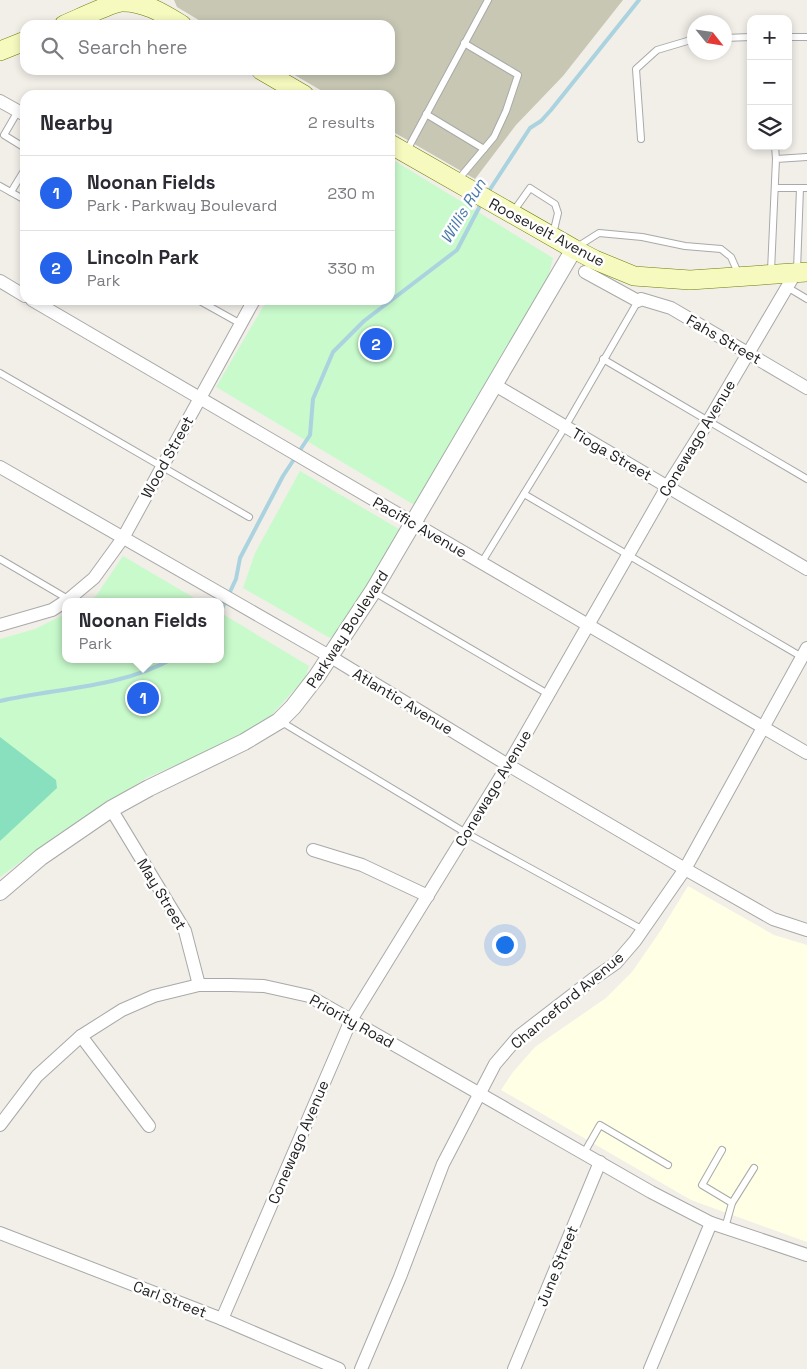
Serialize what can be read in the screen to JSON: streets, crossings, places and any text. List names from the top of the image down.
{
  "streets": {
    "main road": ["Roosevelt Avenue"],
    "street": [
      "Fahs Street",
      "Conewago Avenue",
      "Tioga Street",
      "Wood Street",
      "Pacific Avenue",
      "Parkway Boulevard",
      "Atlantic Avenue",
      "May Street",
      "Chanceford Avenue",
      "Priority Road",
      "June Street",
      "Carl Street"
    ]
  },
  "crossings": [
    ["Roosevelt Avenue", "Conewago Avenue"],
    ["Roosevelt Avenue", "Parkway Boulevard"],
    ["Fahs Street", "Conewago Avenue"],
    ["Conewago Avenue", "Tioga Street"],
    ["Conewago Avenue", "Pacific Avenue"],
    ["Conewago Avenue", "Atlantic Avenue"],
    ["Conewago Avenue", "Priority Road"],
    ["Conewago Avenue", "Carl Street"],
    ["Tioga Street", "Parkway Boulevard"],
    ["Wood Street", "Pacific Avenue"],
    ["Wood Street", "Atlantic Avenue"],
    ["Pacific Avenue", "Parkway Boulevard"],
    ["Pacific Avenue", "Chanceford Avenue"],
    ["Parkway Boulevard", "Atlantic Avenue"],
    ["Parkway Boulevard", "May Street"],
    ["Atlantic Avenue", "Chanceford Avenue"],
    ["May Street", "Priority Road"],
    ["Chanceford Avenue", "Priority Road"],
    ["Priority Road", "June Street"]
  ],
  "water": ["Willis Run"],
  "north": "bottom right",
  "page": {
    "map_buttons": ["+", "−"],
    "search": "Search here",
    "heading": ["Nearby", "2 results"],
    "list": [
      {
        "mark": "1",
        "name": "Noonan Fields",
        "note": "Park · Parkway Boulevard",
        "value": "230 m"
      },
      {
        "mark": "2",
        "name": "Lincoln Park",
        "note": "Park",
        "value": "330 m"
      }
    ],
    "pins": ["2", "1"],
    "popup": ["Noonan Fields", "Park"]
  }
}
